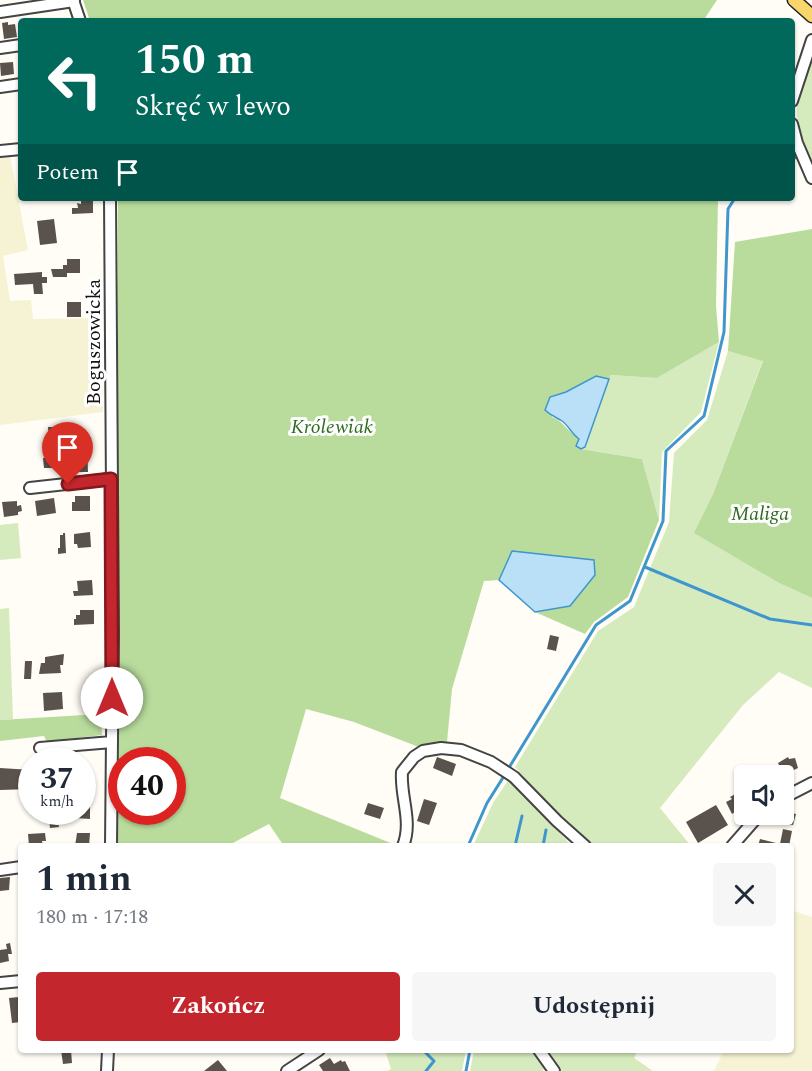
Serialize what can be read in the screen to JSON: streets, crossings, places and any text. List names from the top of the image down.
{
  "streets": {
    "street": ["Boguszowicka"]
  },
  "parks": ["Królewiak", "Maliga"],
  "page": {
    "turn": ["150 m", "Skręć w lewo"],
    "then": "Potem",
    "speed": "37 km/h",
    "limit": "40",
    "heading": ["1 min", "180 m · 17:18"],
    "buttons": ["Zakończ", "Udostępnij"]
  }
}
